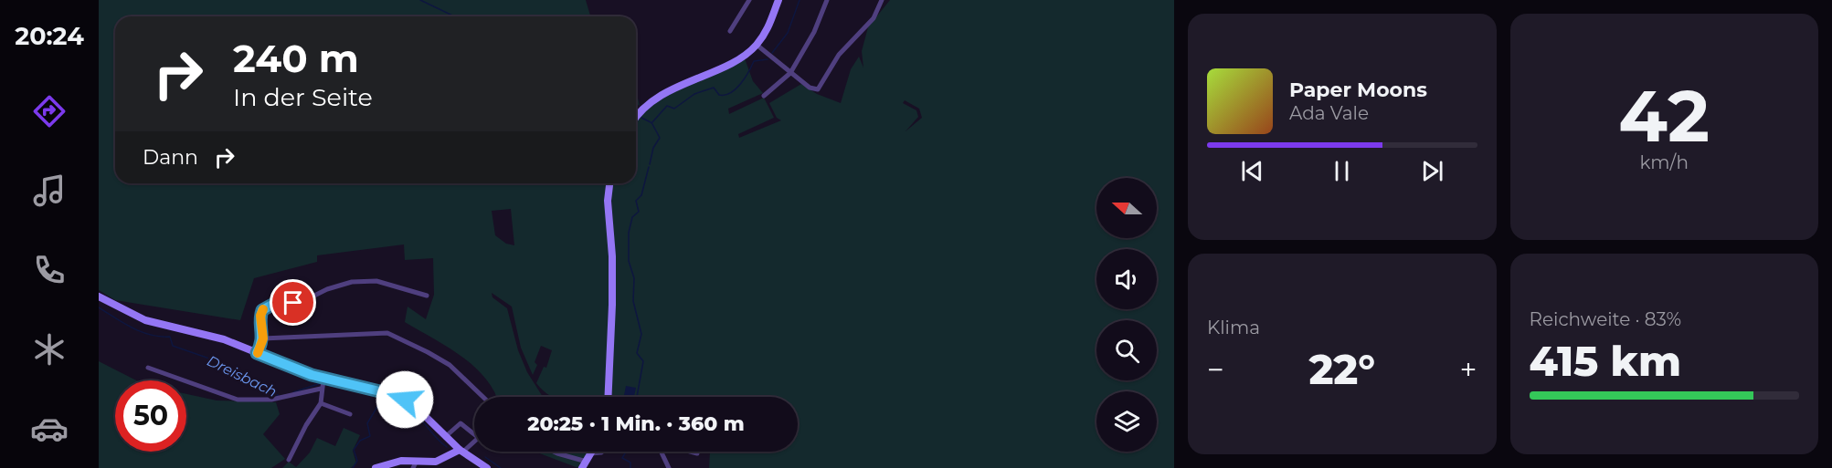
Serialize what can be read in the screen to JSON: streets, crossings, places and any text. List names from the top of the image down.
{
  "water": ["Dreisbach"],
  "north": "left",
  "page": {
    "tabs": "20:24",
    "tile": [
      ["42", "km/h"],
      "Klima",
      ["Reichweite · 83%", "415 km"]
    ],
    "turn": ["240 m", "In der Seite"],
    "song": ["Paper Moons", "Ada Vale"],
    "then": "Dann",
    "heat": ["−", "22°", "+"],
    "limit": "50",
    "trip": "20:25 · 1 Min. · 360 m"
  }
}
